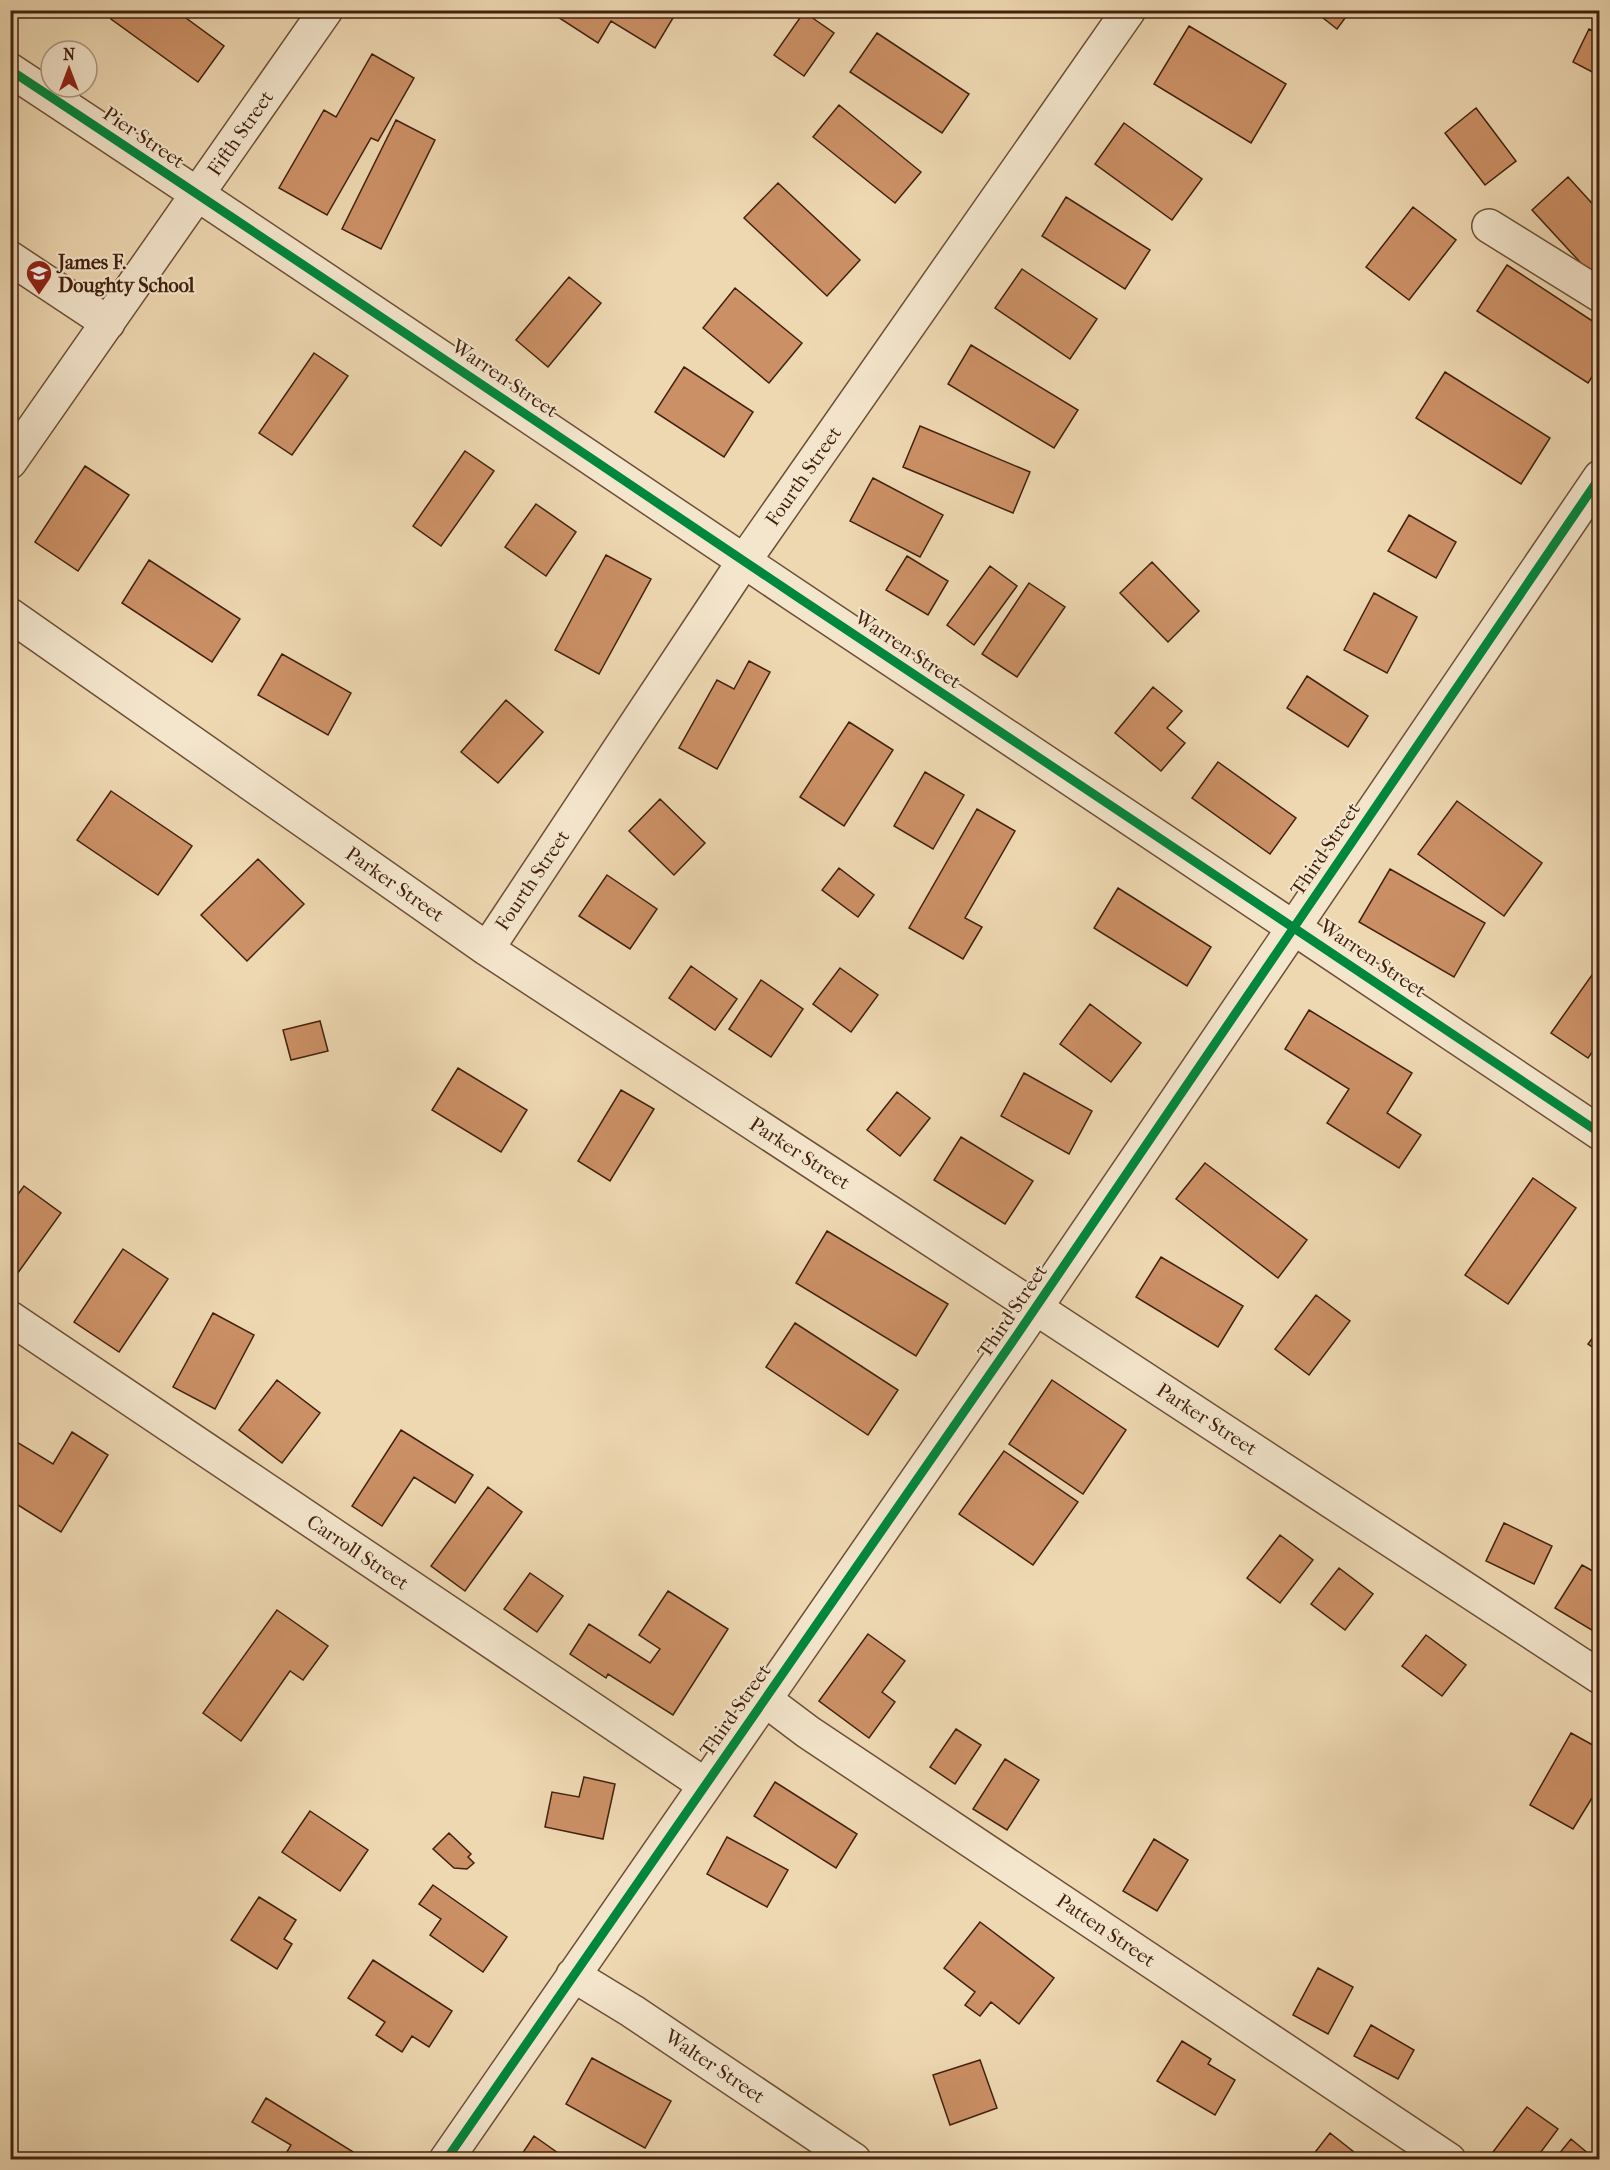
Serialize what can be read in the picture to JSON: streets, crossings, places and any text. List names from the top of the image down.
{
  "streets": {
    "street": [
      "Fifth Street",
      "Pier Street",
      "Warren Street",
      "Fourth Street",
      "Third Street",
      "Parker Street",
      "Carroll Street",
      "Patten Street",
      "Walter Street"
    ]
  },
  "crossings": [
    ["Fifth Street", "Pier Street"],
    ["Fifth Street", "Warren Street"],
    ["Pier Street", "Warren Street"],
    ["Warren Street", "Fourth Street"],
    ["Warren Street", "Third Street"],
    ["Fourth Street", "Parker Street"],
    ["Third Street", "Parker Street"],
    ["Third Street", "Carroll Street"],
    ["Third Street", "Patten Street"],
    ["Third Street", "Walter Street"]
  ],
  "places": {
    "school or university": ["James F. Doughty School"]
  },
  "north": "top"
}
